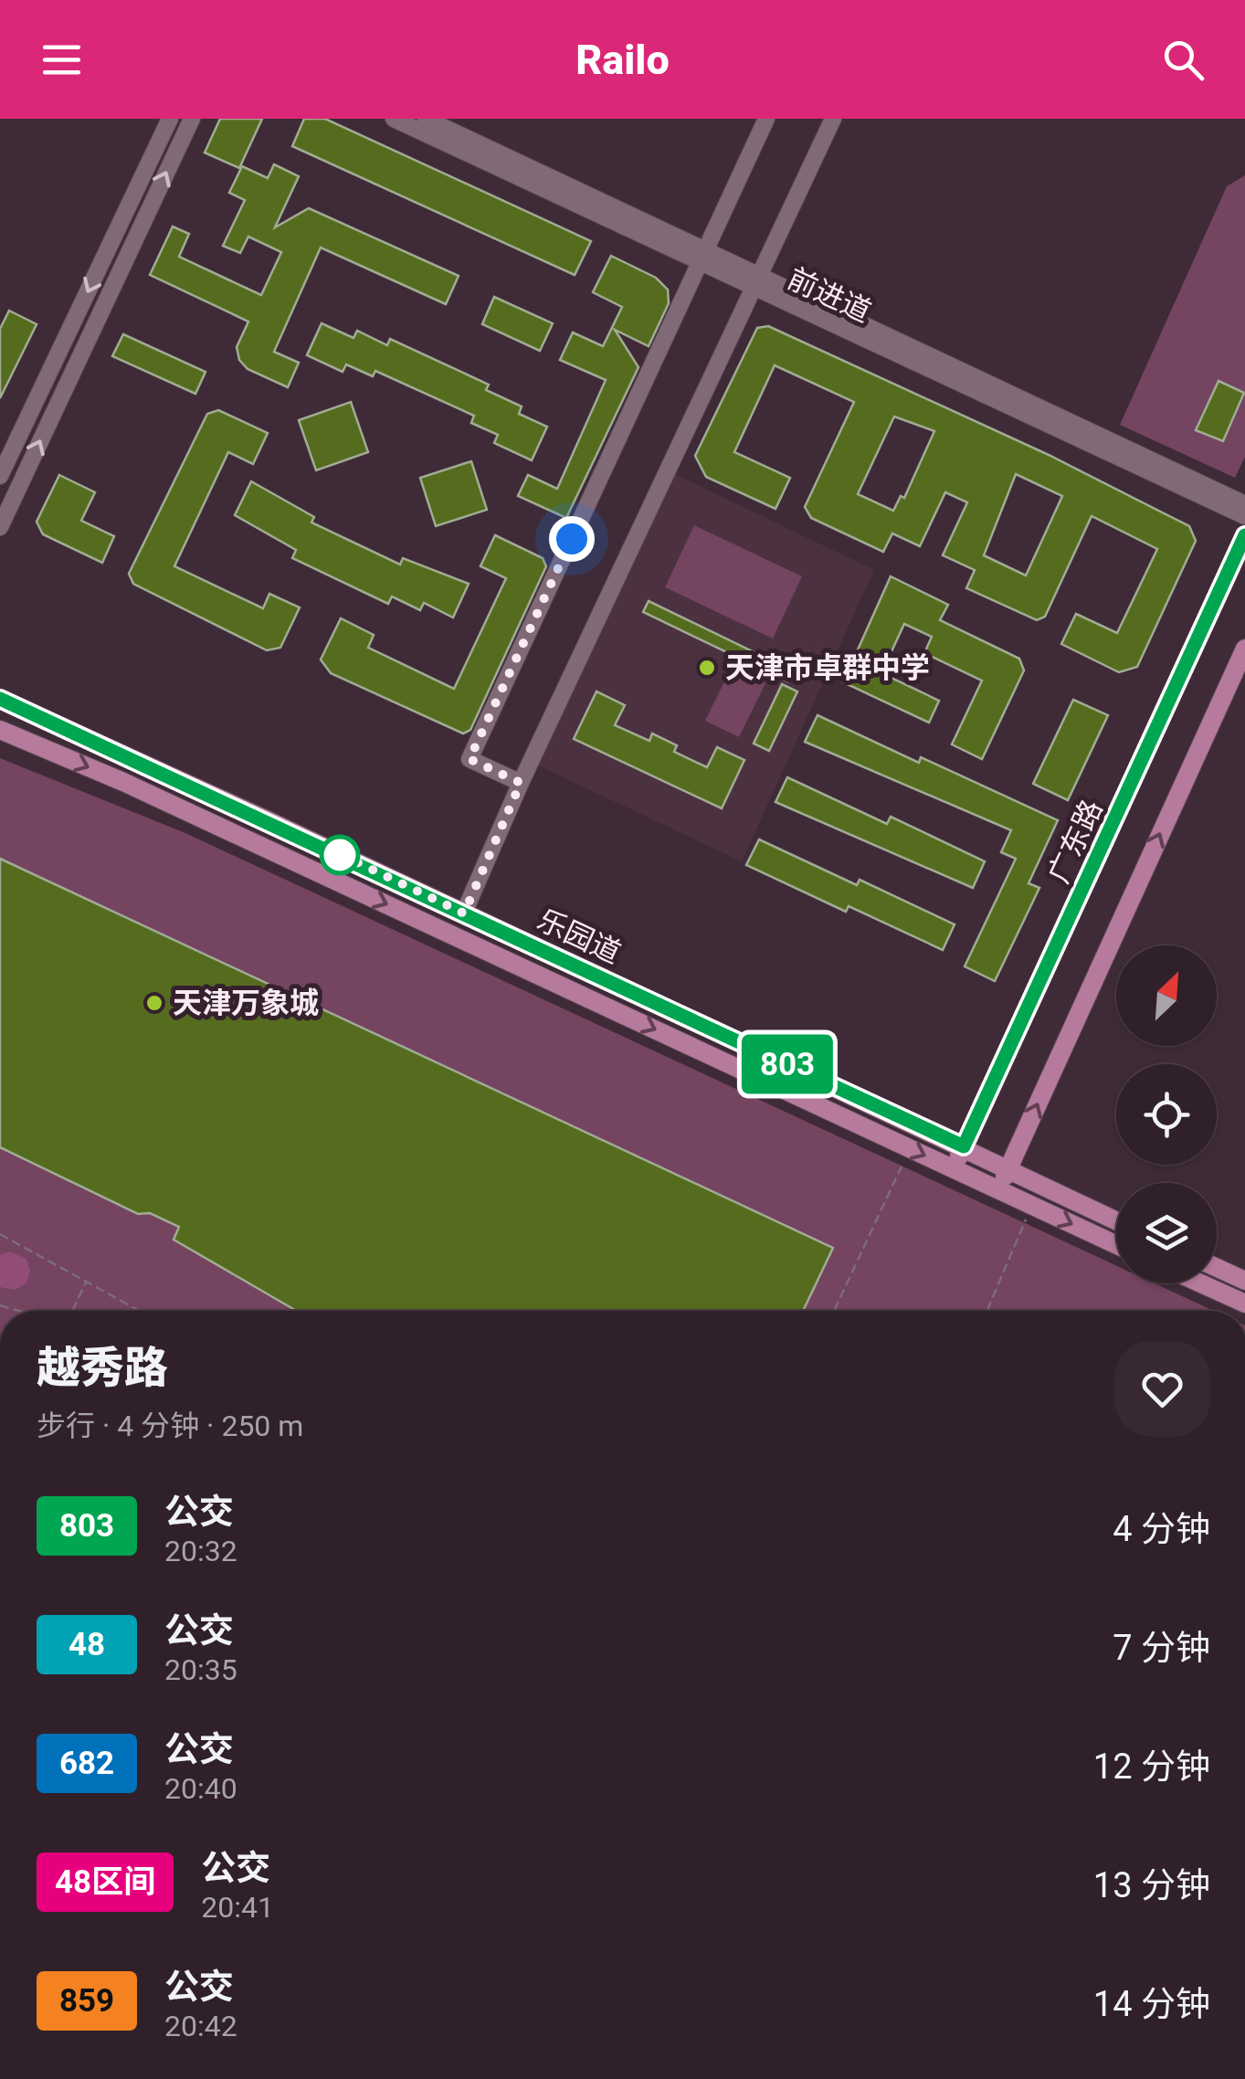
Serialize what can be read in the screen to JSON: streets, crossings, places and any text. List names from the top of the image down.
{
  "streets": {
    "main road": ["广东路", "乐园道"],
    "street": ["前进道"]
  },
  "crossings": [
    ["广东路", "乐园道"]
  ],
  "places": ["天津市卓群中学", "天津万象城"],
  "lines": ["bus line 803"],
  "north": "top right",
  "page": {
    "header": "Railo",
    "on_map": "803",
    "heading": ["越秀路", "步行 · 4 分钟 · 250 m"],
    "list": [
      {
        "mark": "803",
        "name": "公交",
        "note": "20:32",
        "value": "4 分钟"
      },
      {
        "mark": "48",
        "name": "公交",
        "note": "20:35",
        "value": "7 分钟"
      },
      {
        "mark": "682",
        "name": "公交",
        "note": "20:40",
        "value": "12 分钟"
      },
      {
        "mark": "48区间",
        "name": "公交",
        "note": "20:41",
        "value": "13 分钟"
      },
      {
        "mark": "859",
        "name": "公交",
        "note": "20:42",
        "value": "14 分钟"
      }
    ]
  }
}
